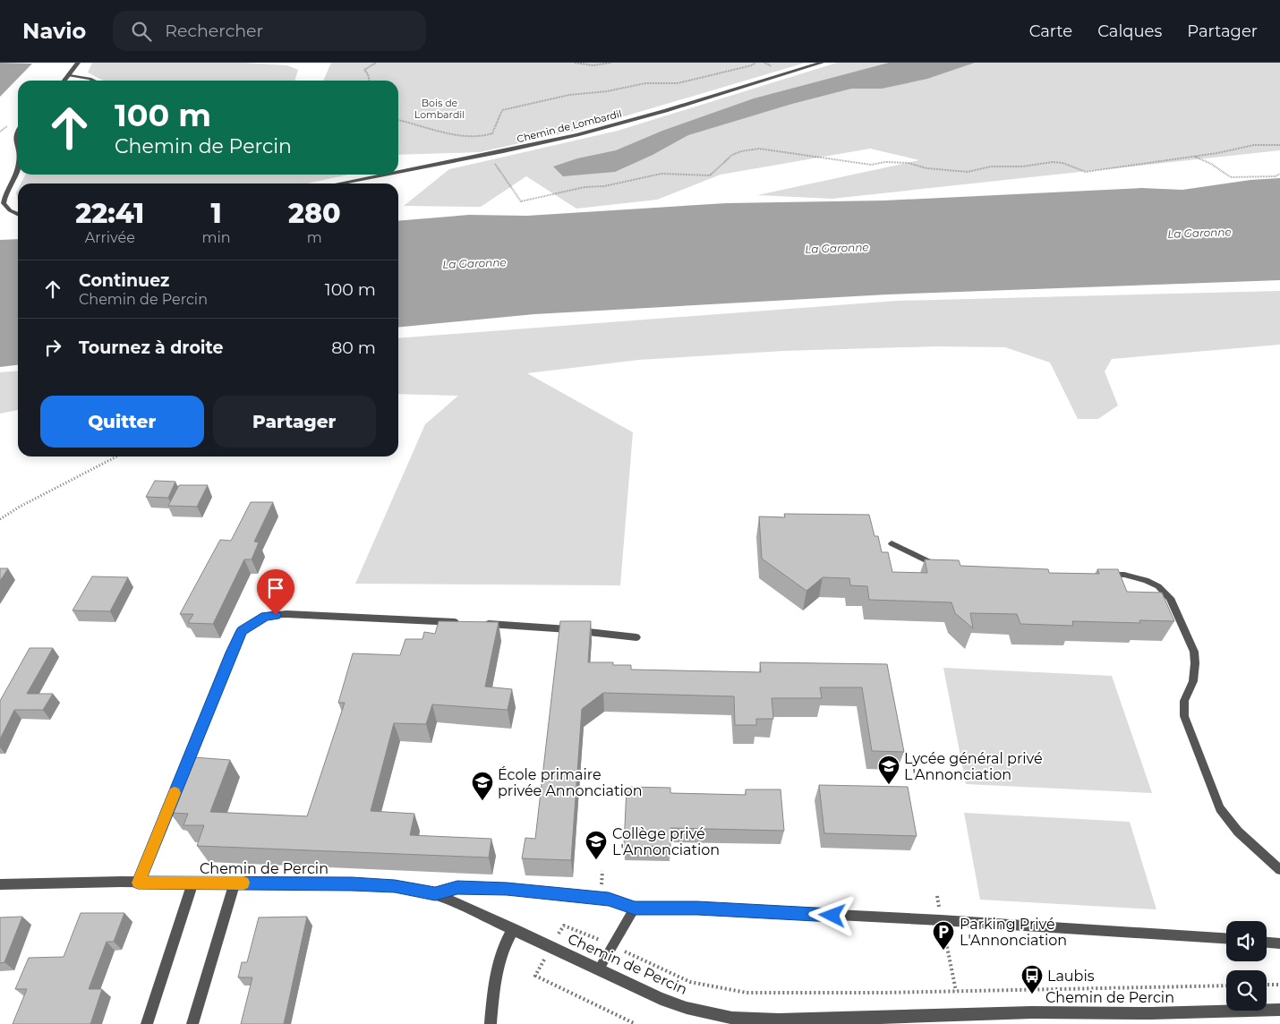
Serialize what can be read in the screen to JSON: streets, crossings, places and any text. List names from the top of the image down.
{
  "streets": {
    "street": ["Chemin de Lombardil", "Chemin de Percin"]
  },
  "water": ["La Garonne"],
  "parks": ["Bois de Lombardil"],
  "places": {
    "school or university": ["Lycée général privé L'Annonciation", "École primaire privée Annonciation", "Collège privé L'Annonciation"],
    "parking": ["Parking Privé L'Annonciation"],
    "bus stop": ["Laubis"]
  },
  "page": {
    "header": "Navio",
    "search": "Rechercher",
    "nav": ["Carte", "Calques", "Partager"],
    "turn": ["100 m", "Chemin de Percin"],
    "eta": [
      "22:41",
      "Arrivée",
      "1",
      "min",
      "280",
      "m"
    ],
    "list": [
      {
        "name": "Continuez",
        "note": "Chemin de Percin",
        "value": "100 m"
      },
      {
        "name": "Tournez à droite",
        "value": "80 m"
      }
    ],
    "buttons": ["Quitter", "Partager"]
  }
}
